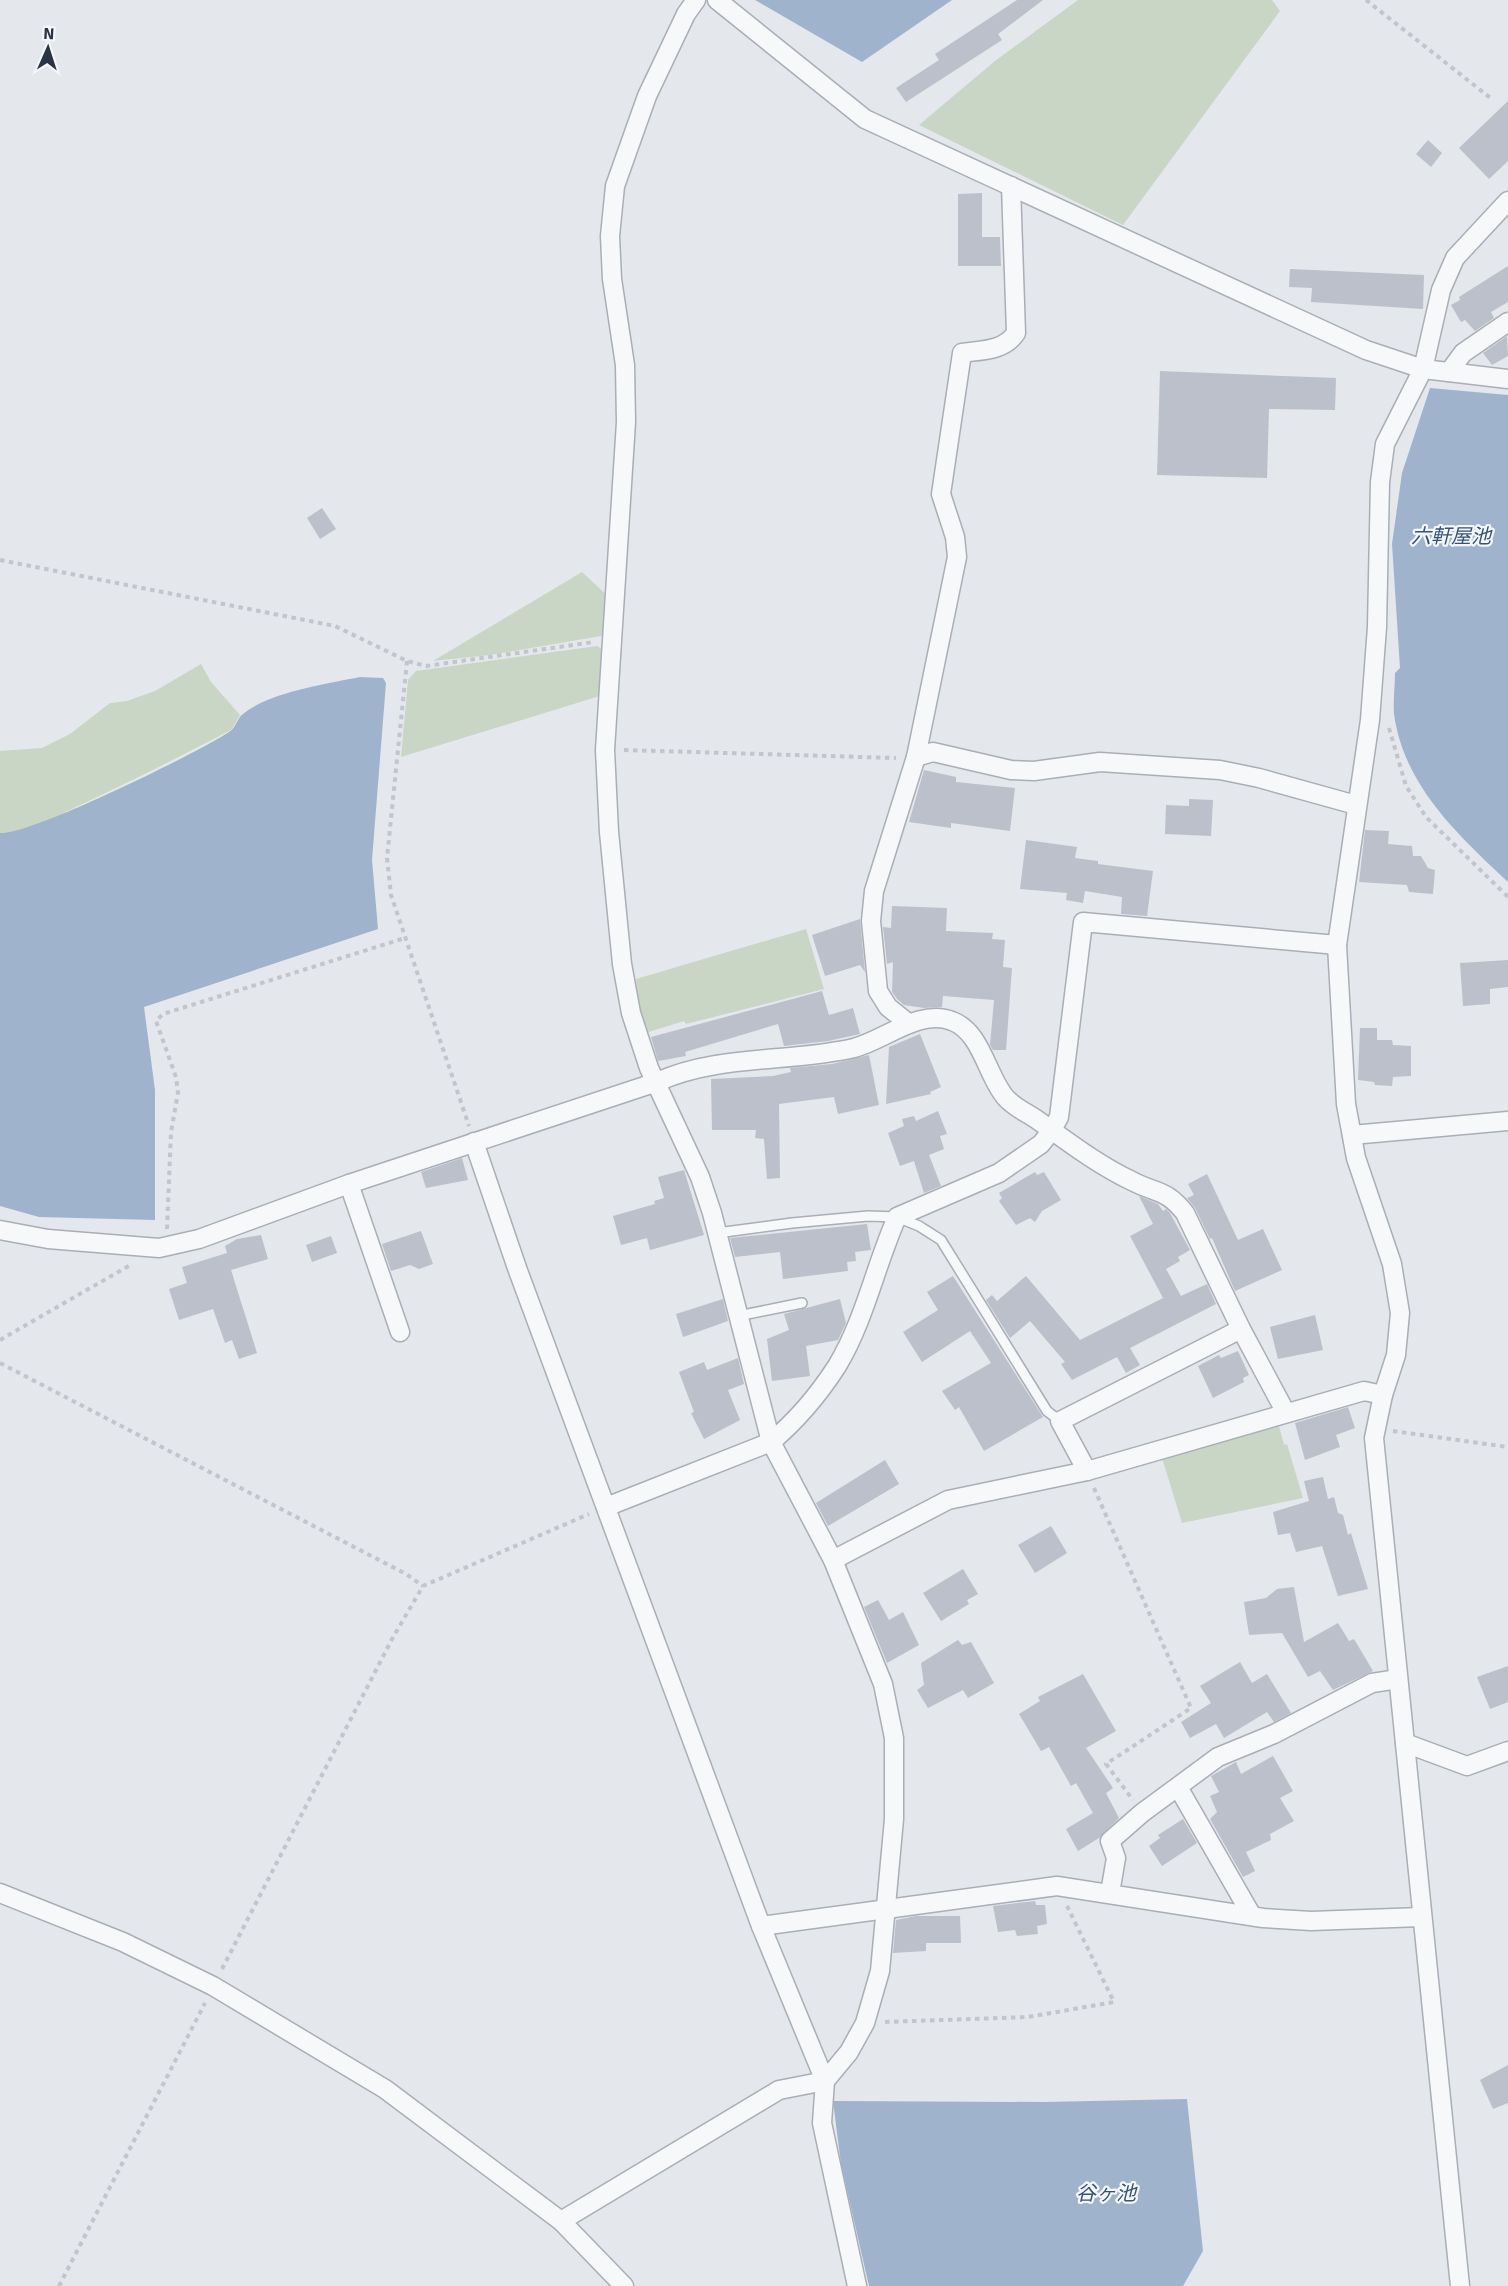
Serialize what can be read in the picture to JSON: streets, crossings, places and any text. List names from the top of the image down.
{
  "water": ["六軒屋池", "谷ヶ池"],
  "north": "top"
}
